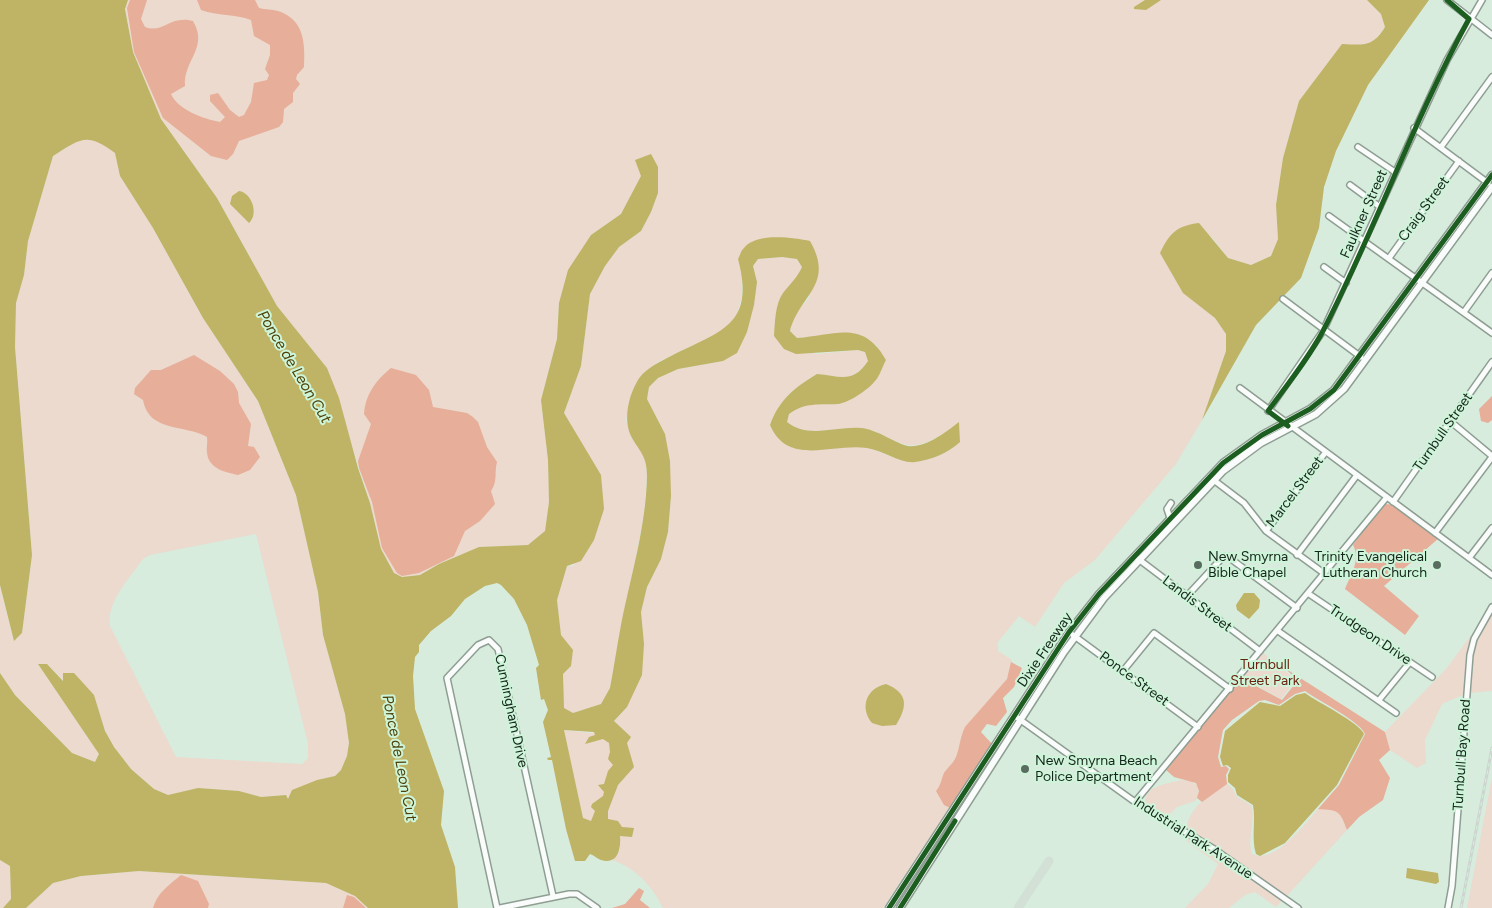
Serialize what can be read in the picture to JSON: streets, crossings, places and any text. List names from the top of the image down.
{
  "streets": {
    "main road": ["Dixie Freeway"],
    "street": [
      "Craig Street",
      "Faulkner Street",
      "Turnbull Street",
      "Marcel Street",
      "Landis Street",
      "Trudgeon Drive",
      "Ponce Street",
      "Cunningham Drive",
      "Turnbull Bay Road",
      "Industrial Park Avenue"
    ]
  },
  "crossings": [
    ["Landis Street", "Dixie Freeway"],
    ["Dixie Freeway", "Ponce Street"],
    ["Dixie Freeway", "Industrial Park Avenue"]
  ],
  "water": ["Ponce de Leon Cut"],
  "parks": ["Turnbull Street Park"],
  "places": ["New Smyrna Bible Chapel", "Trinity Evangelical Lutheran Church", "New Smyrna Beach Police Department"]
}
